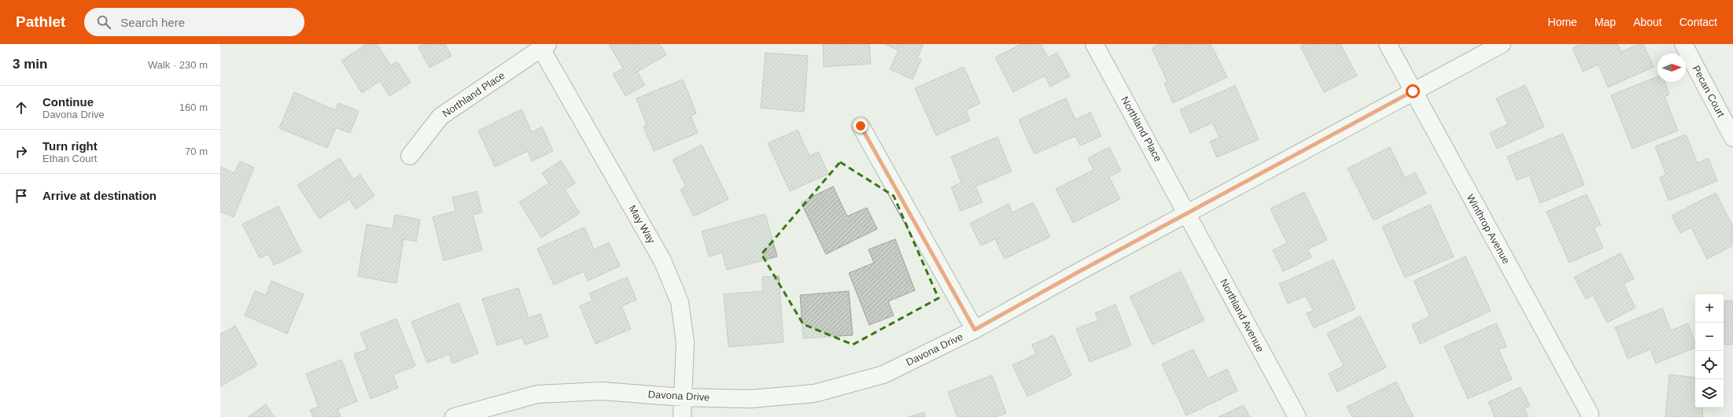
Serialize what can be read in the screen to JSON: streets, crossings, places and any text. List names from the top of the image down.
{
  "streets": {
    "street": [
      "Pecan Court",
      "Northland Place",
      "May Way",
      "Winthrop Avenue",
      "Northland Avenue",
      "Davona Drive"
    ]
  },
  "crossings": [
    ["Northland Place", "May Way"],
    ["Northland Place", "Northland Avenue"],
    ["Northland Place", "Davona Drive"],
    ["May Way", "Davona Drive"],
    ["Winthrop Avenue", "Davona Drive"],
    ["Northland Avenue", "Davona Drive"]
  ],
  "north": "right",
  "page": {
    "header": "Pathlet",
    "search": "Search here",
    "nav": [
      "Home",
      "Map",
      "About",
      "Contact"
    ],
    "heading": ["3 min", "Walk · 230 m"],
    "list": [
      ["Continue", "Davona Drive", "160 m"],
      ["Turn right", "Ethan Court", "70 m"],
      "Arrive at destination"
    ],
    "map_buttons": ["+", "−"]
  }
}
